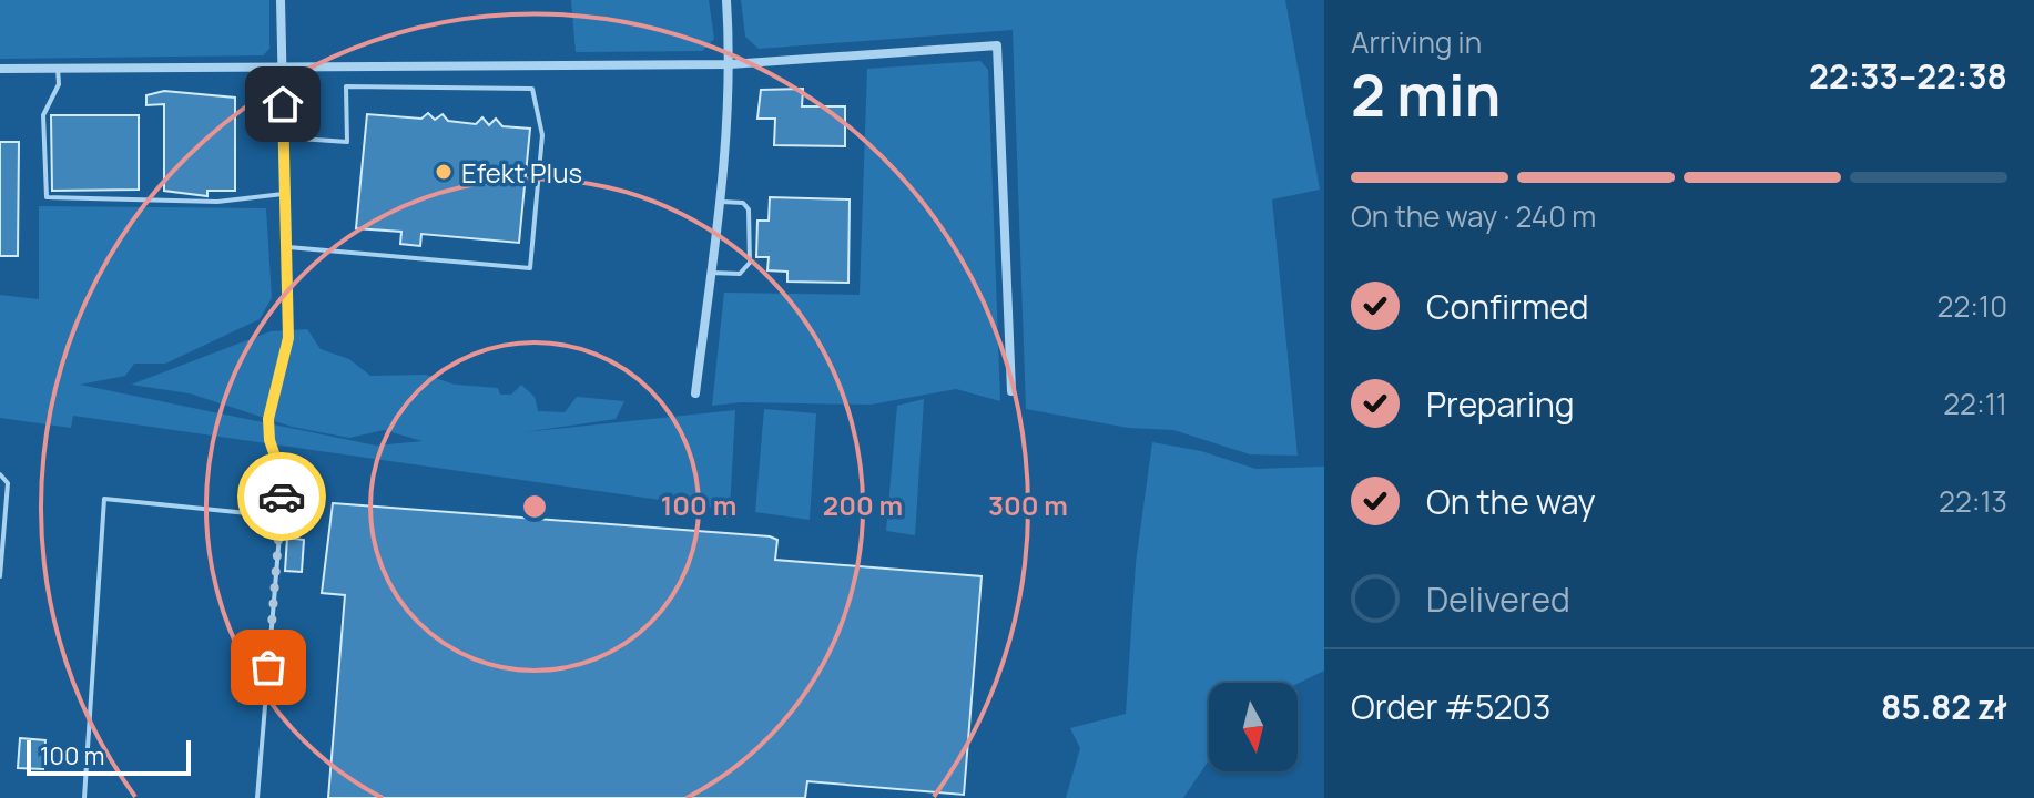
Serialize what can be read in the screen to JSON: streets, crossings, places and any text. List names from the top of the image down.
{
  "places": ["Efekt Plus"],
  "scale_bar": "100 m",
  "north": "bottom",
  "page": {
    "heading": ["2 min", "Arriving in", "22:33–22:38"],
    "panel": ["Order #5203", "85.82 zł"],
    "bar": "On the way · 240 m",
    "list": [
      ["Confirmed", "22:10"],
      ["Preparing", "22:11"],
      ["On the way", "22:13"],
      "Delivered"
    ],
    "scale": "100 m"
  },
  "rings": ["100 m", "200 m", "300 m"]
}
